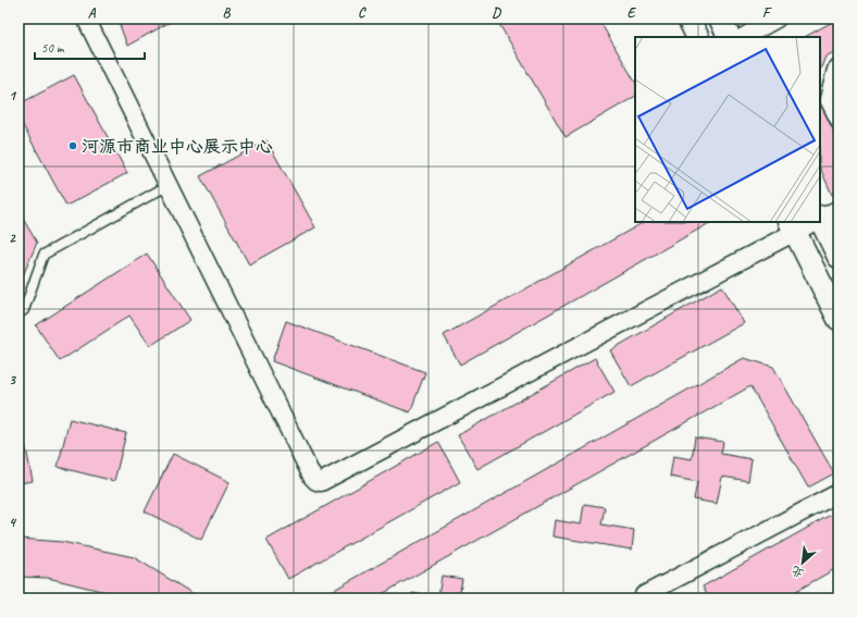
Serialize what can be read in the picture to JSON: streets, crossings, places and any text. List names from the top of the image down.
{
  "places": ["河源市商业中心展示中心"],
  "scale_bar": "50 m",
  "north": "bottom left",
  "grid": {
    "columns": [
      "A",
      "B",
      "C",
      "D",
      "E",
      "F"
    ],
    "rows": [
      "1",
      "2",
      "3",
      "4"
    ]
  }
}
